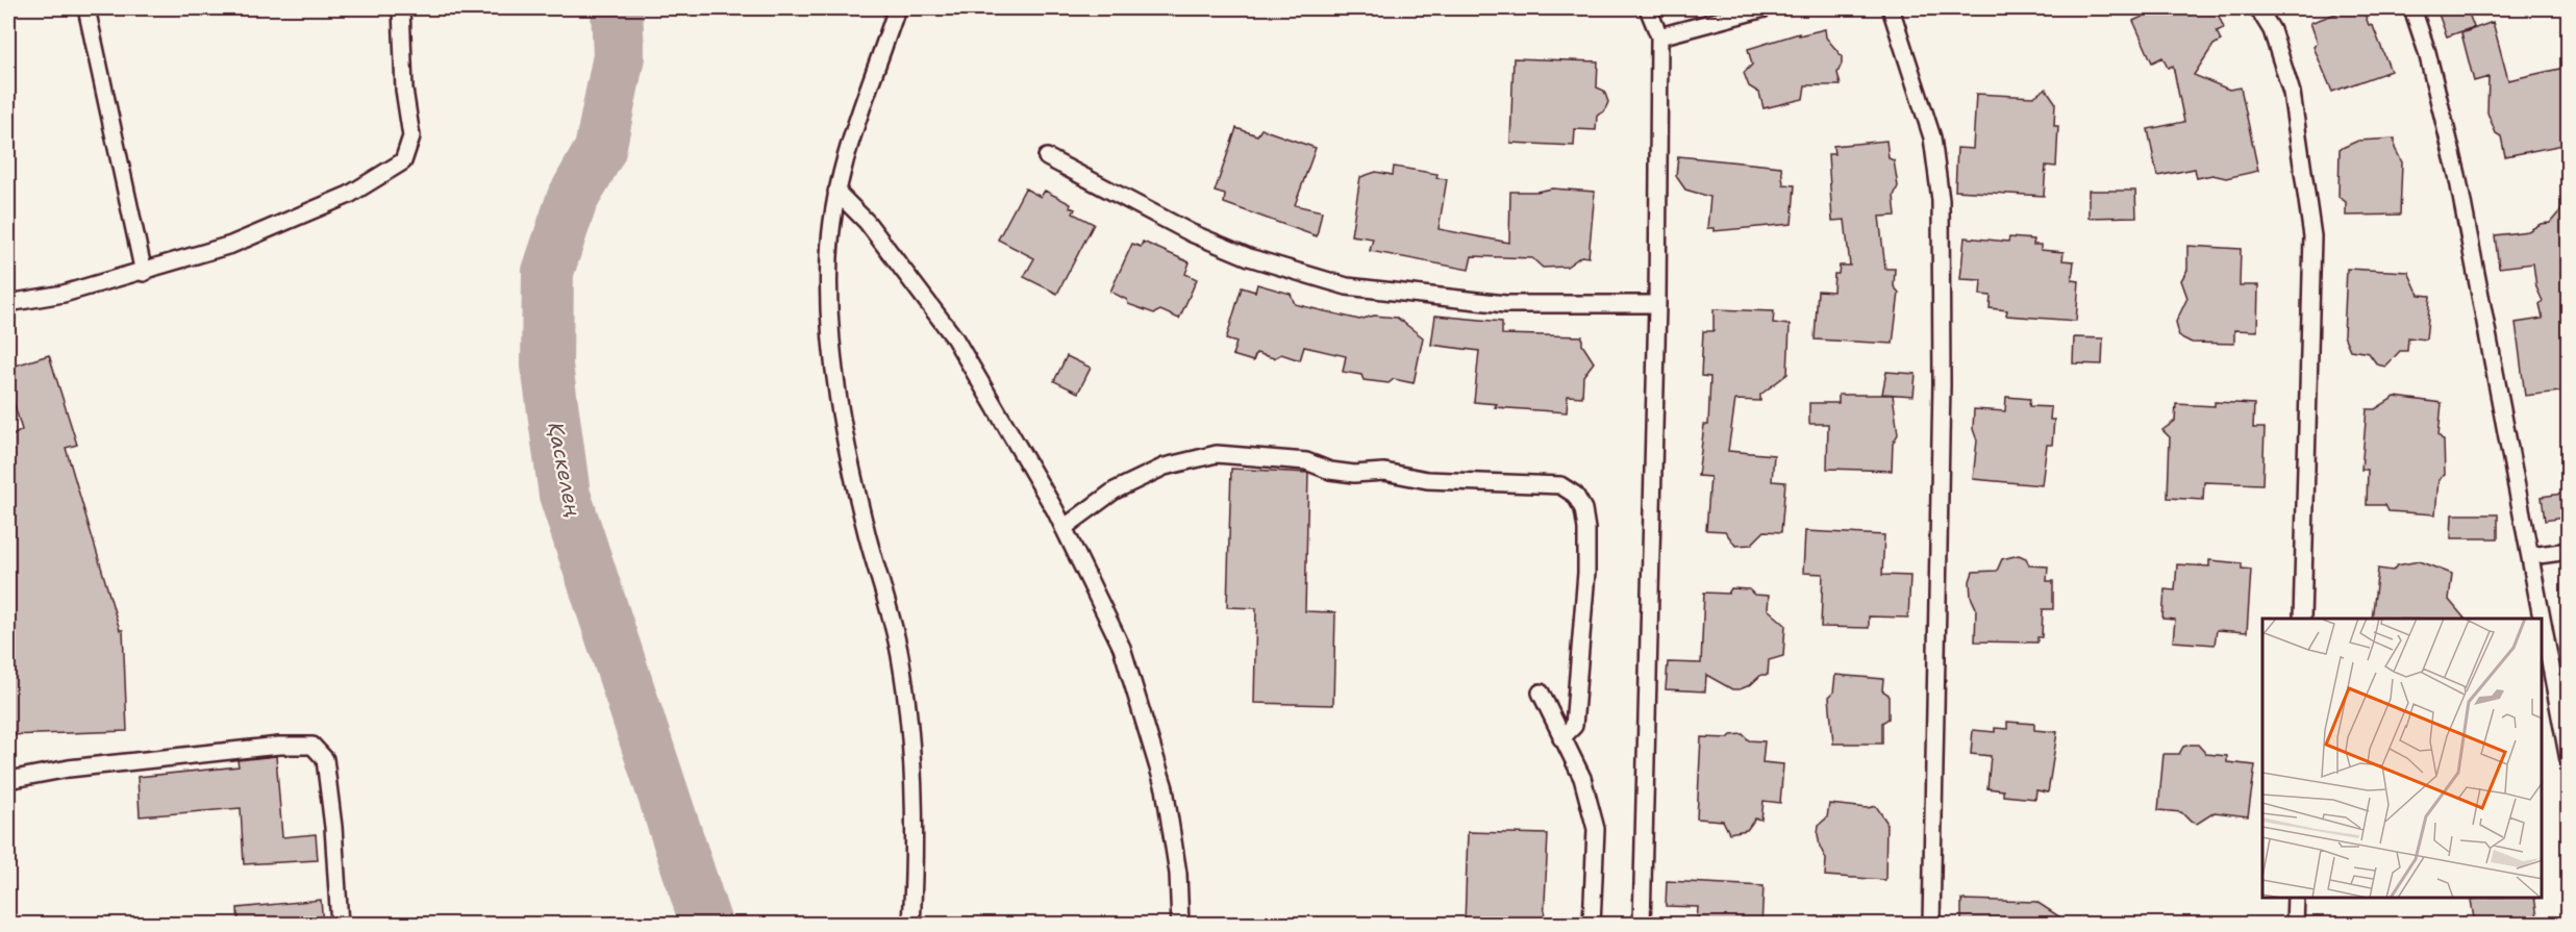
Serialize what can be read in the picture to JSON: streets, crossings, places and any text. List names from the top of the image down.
{
  "water": ["Қаскелең"]
}
